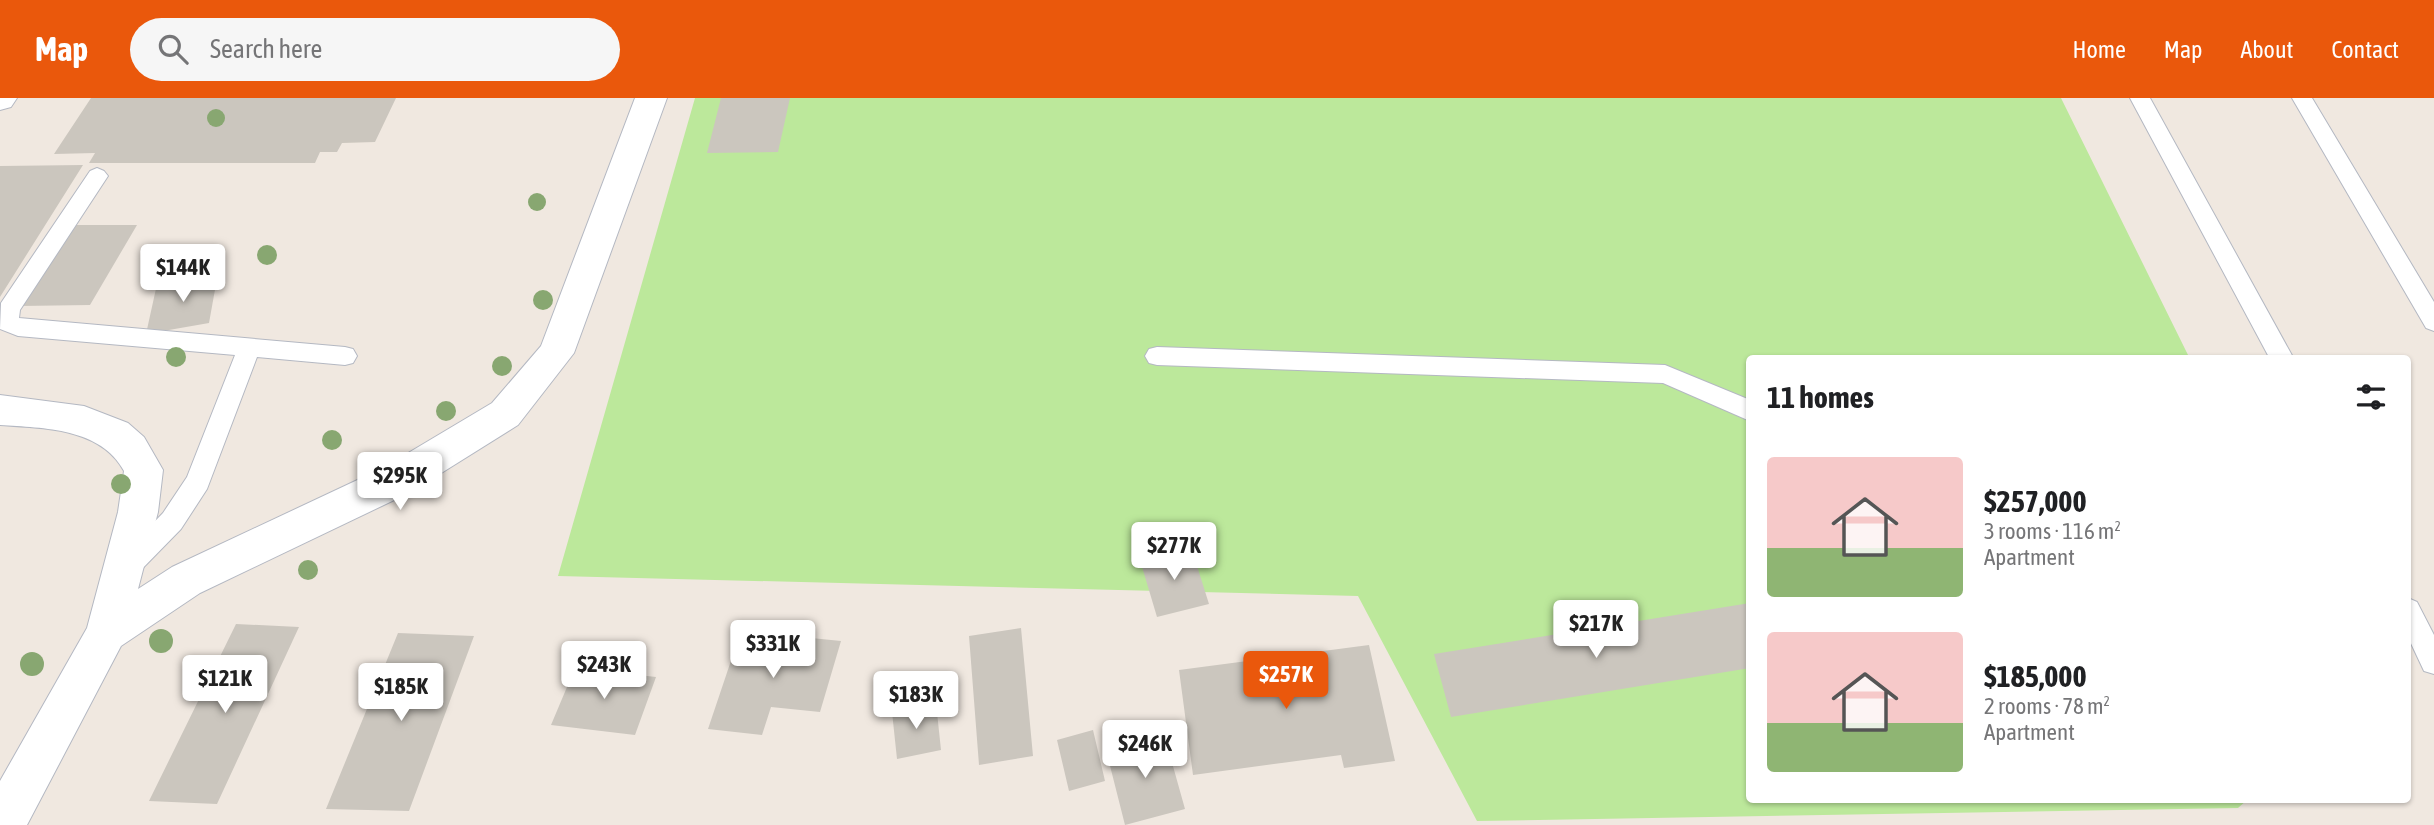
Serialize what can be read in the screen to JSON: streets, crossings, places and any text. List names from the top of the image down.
{
  "page": {
    "header": "Map",
    "search": "Search here",
    "nav": [
      "Home",
      "Map",
      "About",
      "Contact"
    ],
    "price": [
      "$144K",
      "$295K",
      "$277K",
      "$217K",
      "$331K",
      "$243K",
      "$257K",
      "$121K",
      "$185K",
      "$183K",
      "$246K"
    ],
    "heading": "11 homes",
    "list": [
      {
        "name": "$257,000",
        "note": "3 rooms · 116 m² · Apartment"
      },
      {
        "name": "$185,000",
        "note": "2 rooms · 78 m² · Apartment"
      }
    ]
  }
}
